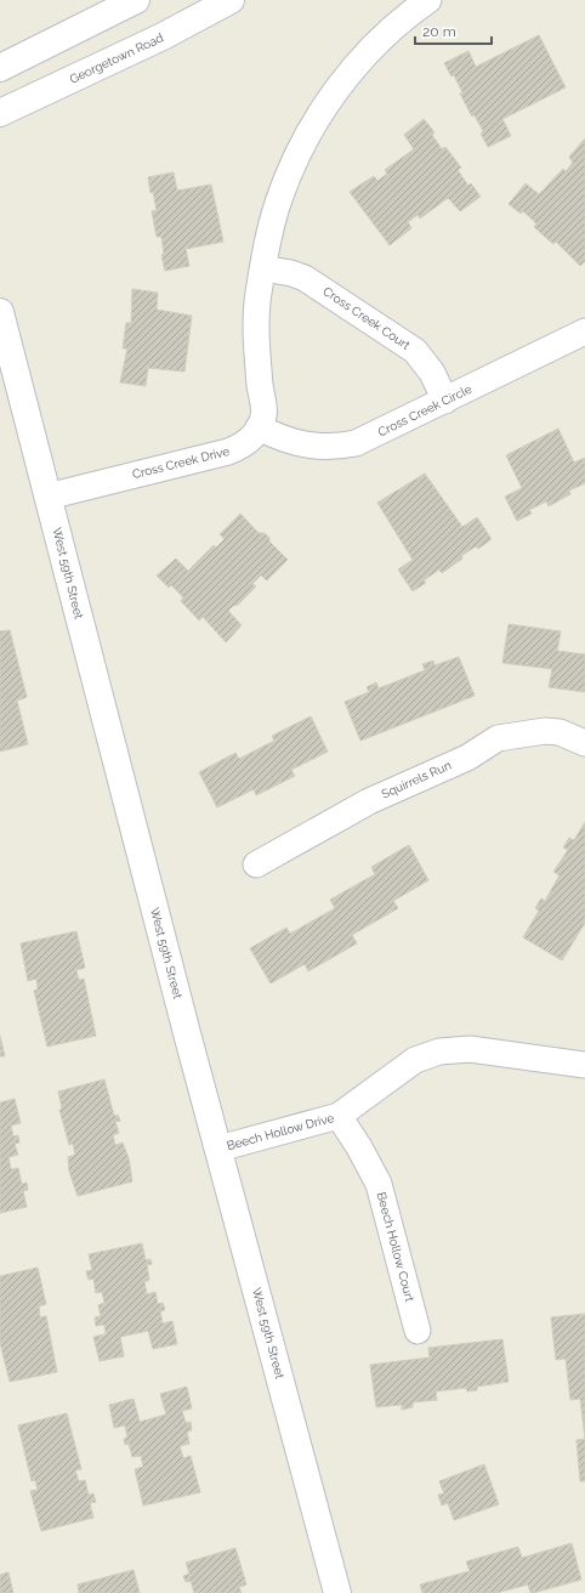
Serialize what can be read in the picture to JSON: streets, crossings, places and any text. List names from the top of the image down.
{
  "streets": {
    "street": [
      "Georgetown Road",
      "Cross Creek Court",
      "Cross Creek Circle",
      "Cross Creek Drive",
      "West 59th Street",
      "Squirrels Run",
      "Beech Hollow Drive",
      "Beech Hollow Court"
    ]
  },
  "crossings": [
    ["Cross Creek Court", "Cross Creek Circle"],
    ["Cross Creek Court", "Cross Creek Drive"],
    ["Cross Creek Circle", "Cross Creek Drive"],
    ["Cross Creek Drive", "West 59th Street"],
    ["West 59th Street", "Beech Hollow Drive"],
    ["Beech Hollow Drive", "Beech Hollow Court"]
  ],
  "scale_bar": "20 m"
}
